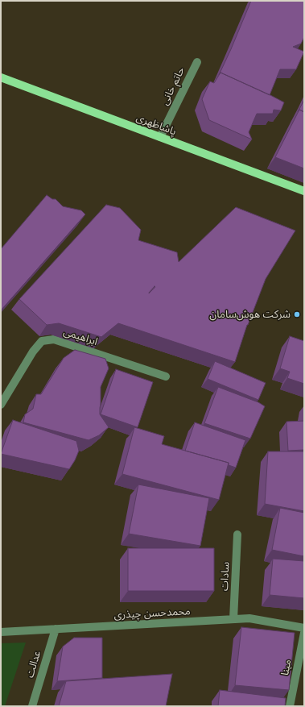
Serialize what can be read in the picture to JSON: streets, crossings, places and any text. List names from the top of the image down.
{
  "streets": {
    "main road": ["پاشاظهری"],
    "street": [
      "حاتم خانی",
      "ابراهیمی",
      "سادات",
      "محمدحسن چیذری",
      "عدالت",
      "مینا"
    ]
  },
  "crossings": [
    ["حاتم خانی", "پاشاظهری"],
    ["سادات", "محمدحسن چیذری"],
    ["محمدحسن چیذری", "عدالت"]
  ],
  "places": ["شرکت هوش‌سامان"]
}
